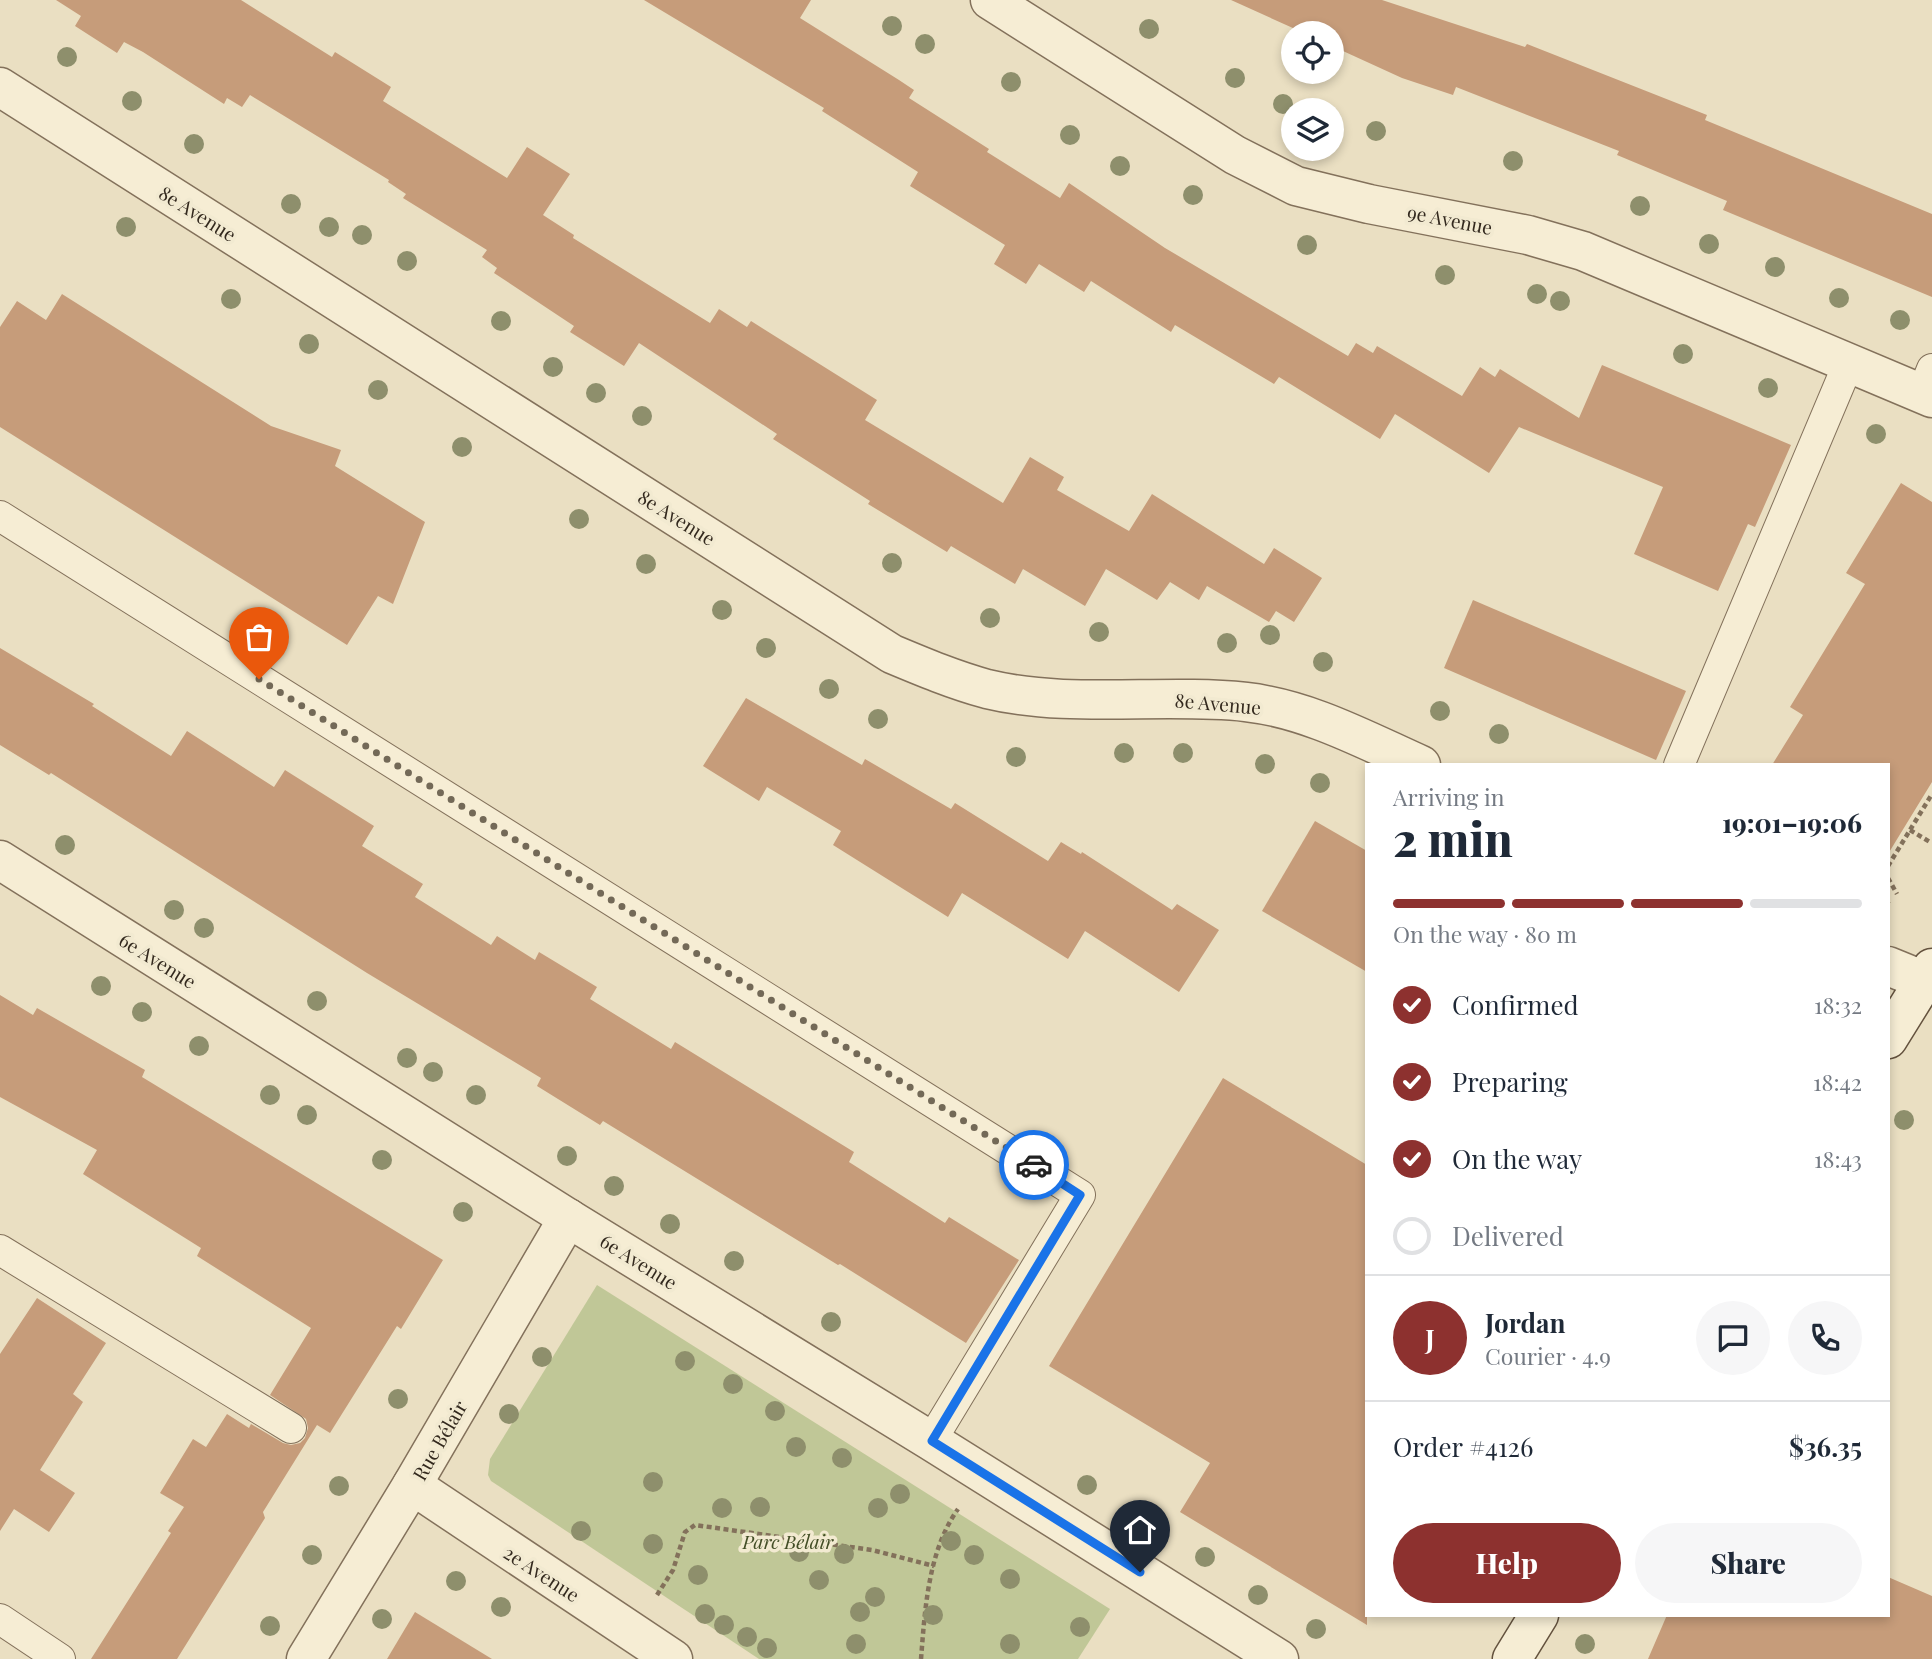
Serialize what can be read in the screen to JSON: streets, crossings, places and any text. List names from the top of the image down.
{
  "streets": {
    "street": [
      "8e Avenue",
      "9e Avenue",
      "6e Avenue",
      "Rue Bélair",
      "2e Avenue"
    ]
  },
  "crossings": [
    ["6e Avenue", "Rue Bélair"],
    ["Rue Bélair", "2e Avenue"]
  ],
  "parks": ["Parc Bélair"],
  "page": {
    "heading": ["2 min", "Arriving in", "19:01–19:06"],
    "panel": [
      "Jordan",
      "Courier · 4.9",
      "Order #4126",
      "$36.35"
    ],
    "bar": "On the way · 80 m",
    "list": [
      ["Confirmed", "18:32"],
      ["Preparing", "18:42"],
      ["On the way", "18:43"],
      "Delivered"
    ],
    "round": "J",
    "buttons": ["Help", "Share"]
  }
}
